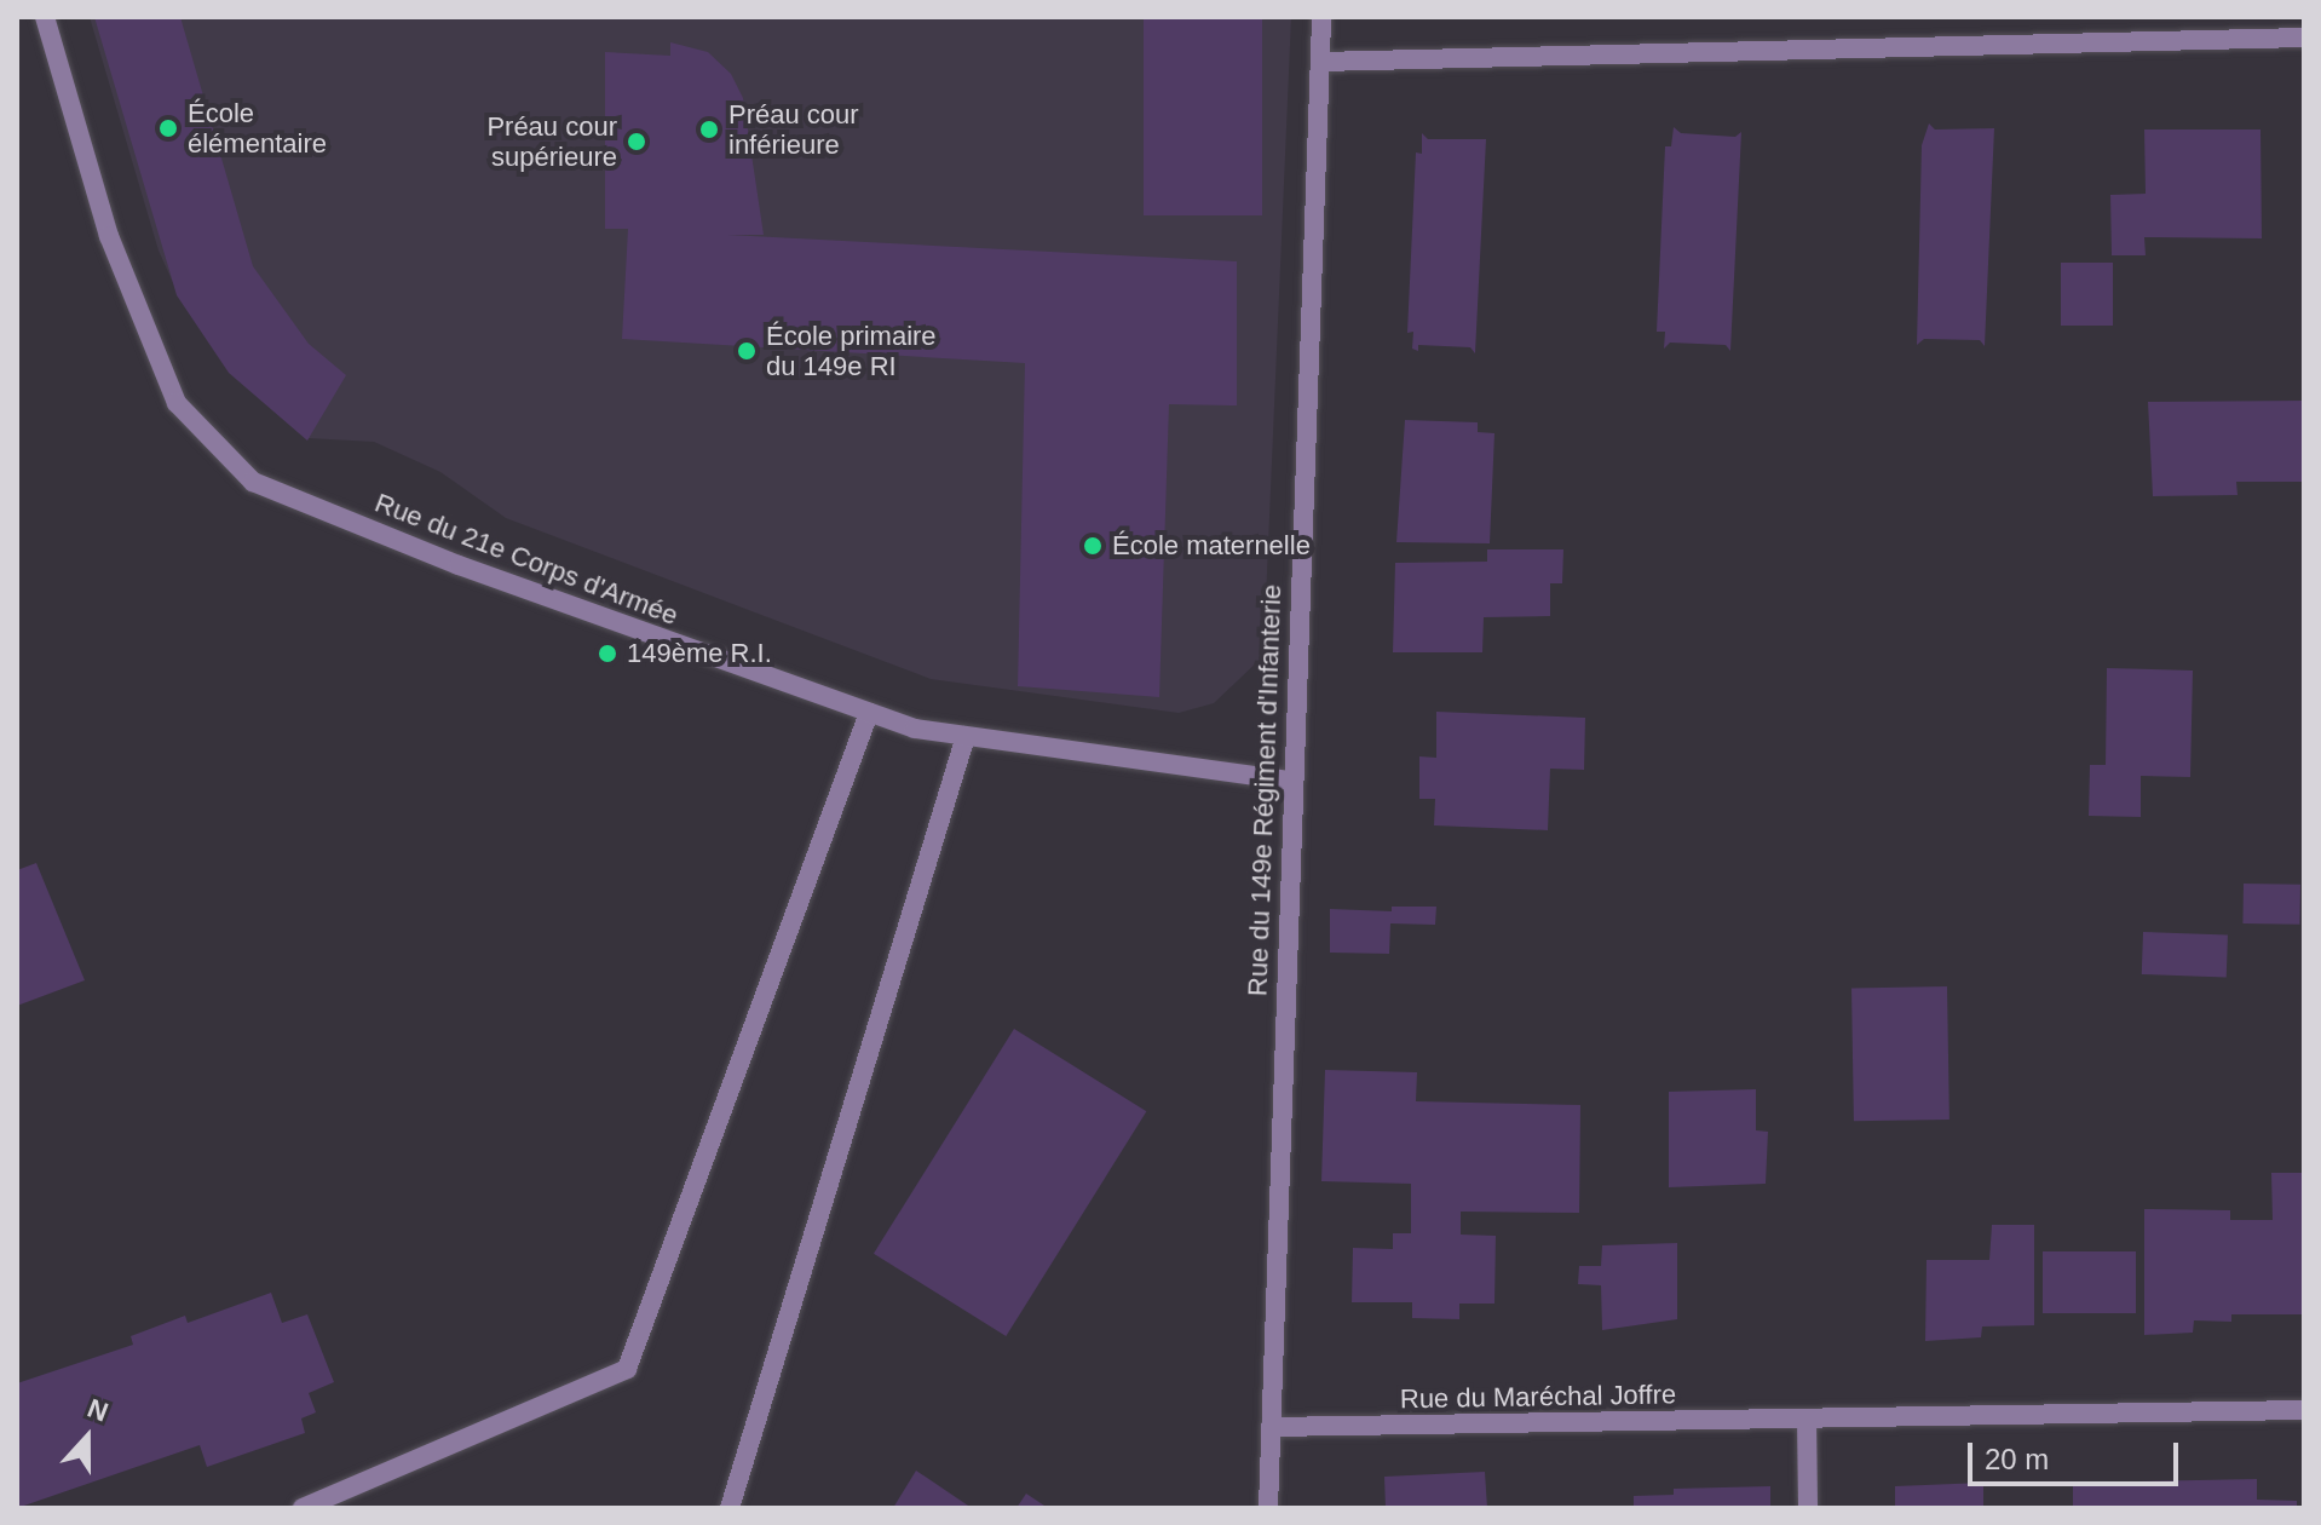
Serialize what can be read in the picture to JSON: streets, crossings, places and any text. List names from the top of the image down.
{
  "streets": {
    "street": ["Rue du 21e Corps d'Armée", "Rue du 149e Régiment d'Infanterie", "Rue du Maréchal Joffre"]
  },
  "crossings": [
    ["Rue du 21e Corps d'Armée", "Rue du 149e Régiment d'Infanterie"],
    ["Rue du 149e Régiment d'Infanterie", "Rue du Maréchal Joffre"]
  ],
  "places": [
    "École élémentaire",
    "Préau cour inférieure",
    "Préau cour supérieure",
    "École primaire du 149e RI",
    "École maternelle",
    "149ème R.I."
  ],
  "scale_bar": "20 m",
  "north": "top"
}
